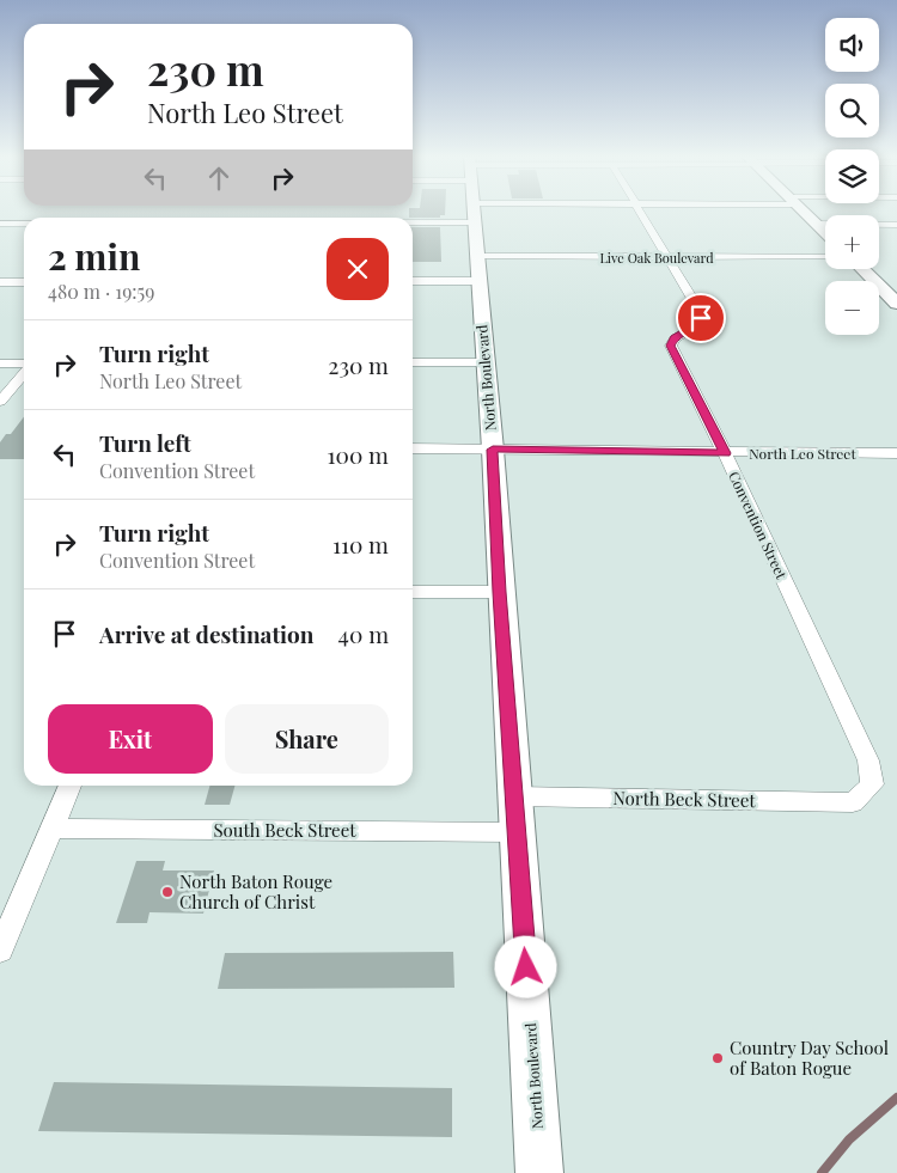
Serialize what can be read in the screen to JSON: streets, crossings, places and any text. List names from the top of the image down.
{
  "streets": {
    "street": [
      "Live Oak Boulevard",
      "North Boulevard",
      "North Leo Street",
      "Convention Street",
      "North Beck Street",
      "South Beck Street"
    ]
  },
  "crossings": [
    ["Live Oak Boulevard", "North Boulevard"],
    ["Live Oak Boulevard", "Convention Street"],
    ["North Boulevard", "North Leo Street"],
    ["North Boulevard", "North Beck Street"],
    ["North Boulevard", "South Beck Street"],
    ["North Leo Street", "Convention Street"],
    ["Convention Street", "North Beck Street"]
  ],
  "places": ["North Baton Rouge Church of Christ", "Country Day School of Baton Rogue"],
  "page": {
    "map_buttons": ["+", "−"],
    "turn": ["230 m", "North Leo Street"],
    "heading": ["2 min", "480 m · 19:59"],
    "list": [
      {
        "name": "Turn right",
        "note": "North Leo Street",
        "value": "230 m"
      },
      {
        "name": "Turn left",
        "note": "Convention Street",
        "value": "100 m"
      },
      {
        "name": "Turn right",
        "note": "Convention Street",
        "value": "110 m"
      },
      {
        "name": "Arrive at destination",
        "value": "40 m"
      }
    ],
    "buttons": ["Exit", "Share"]
  }
}
